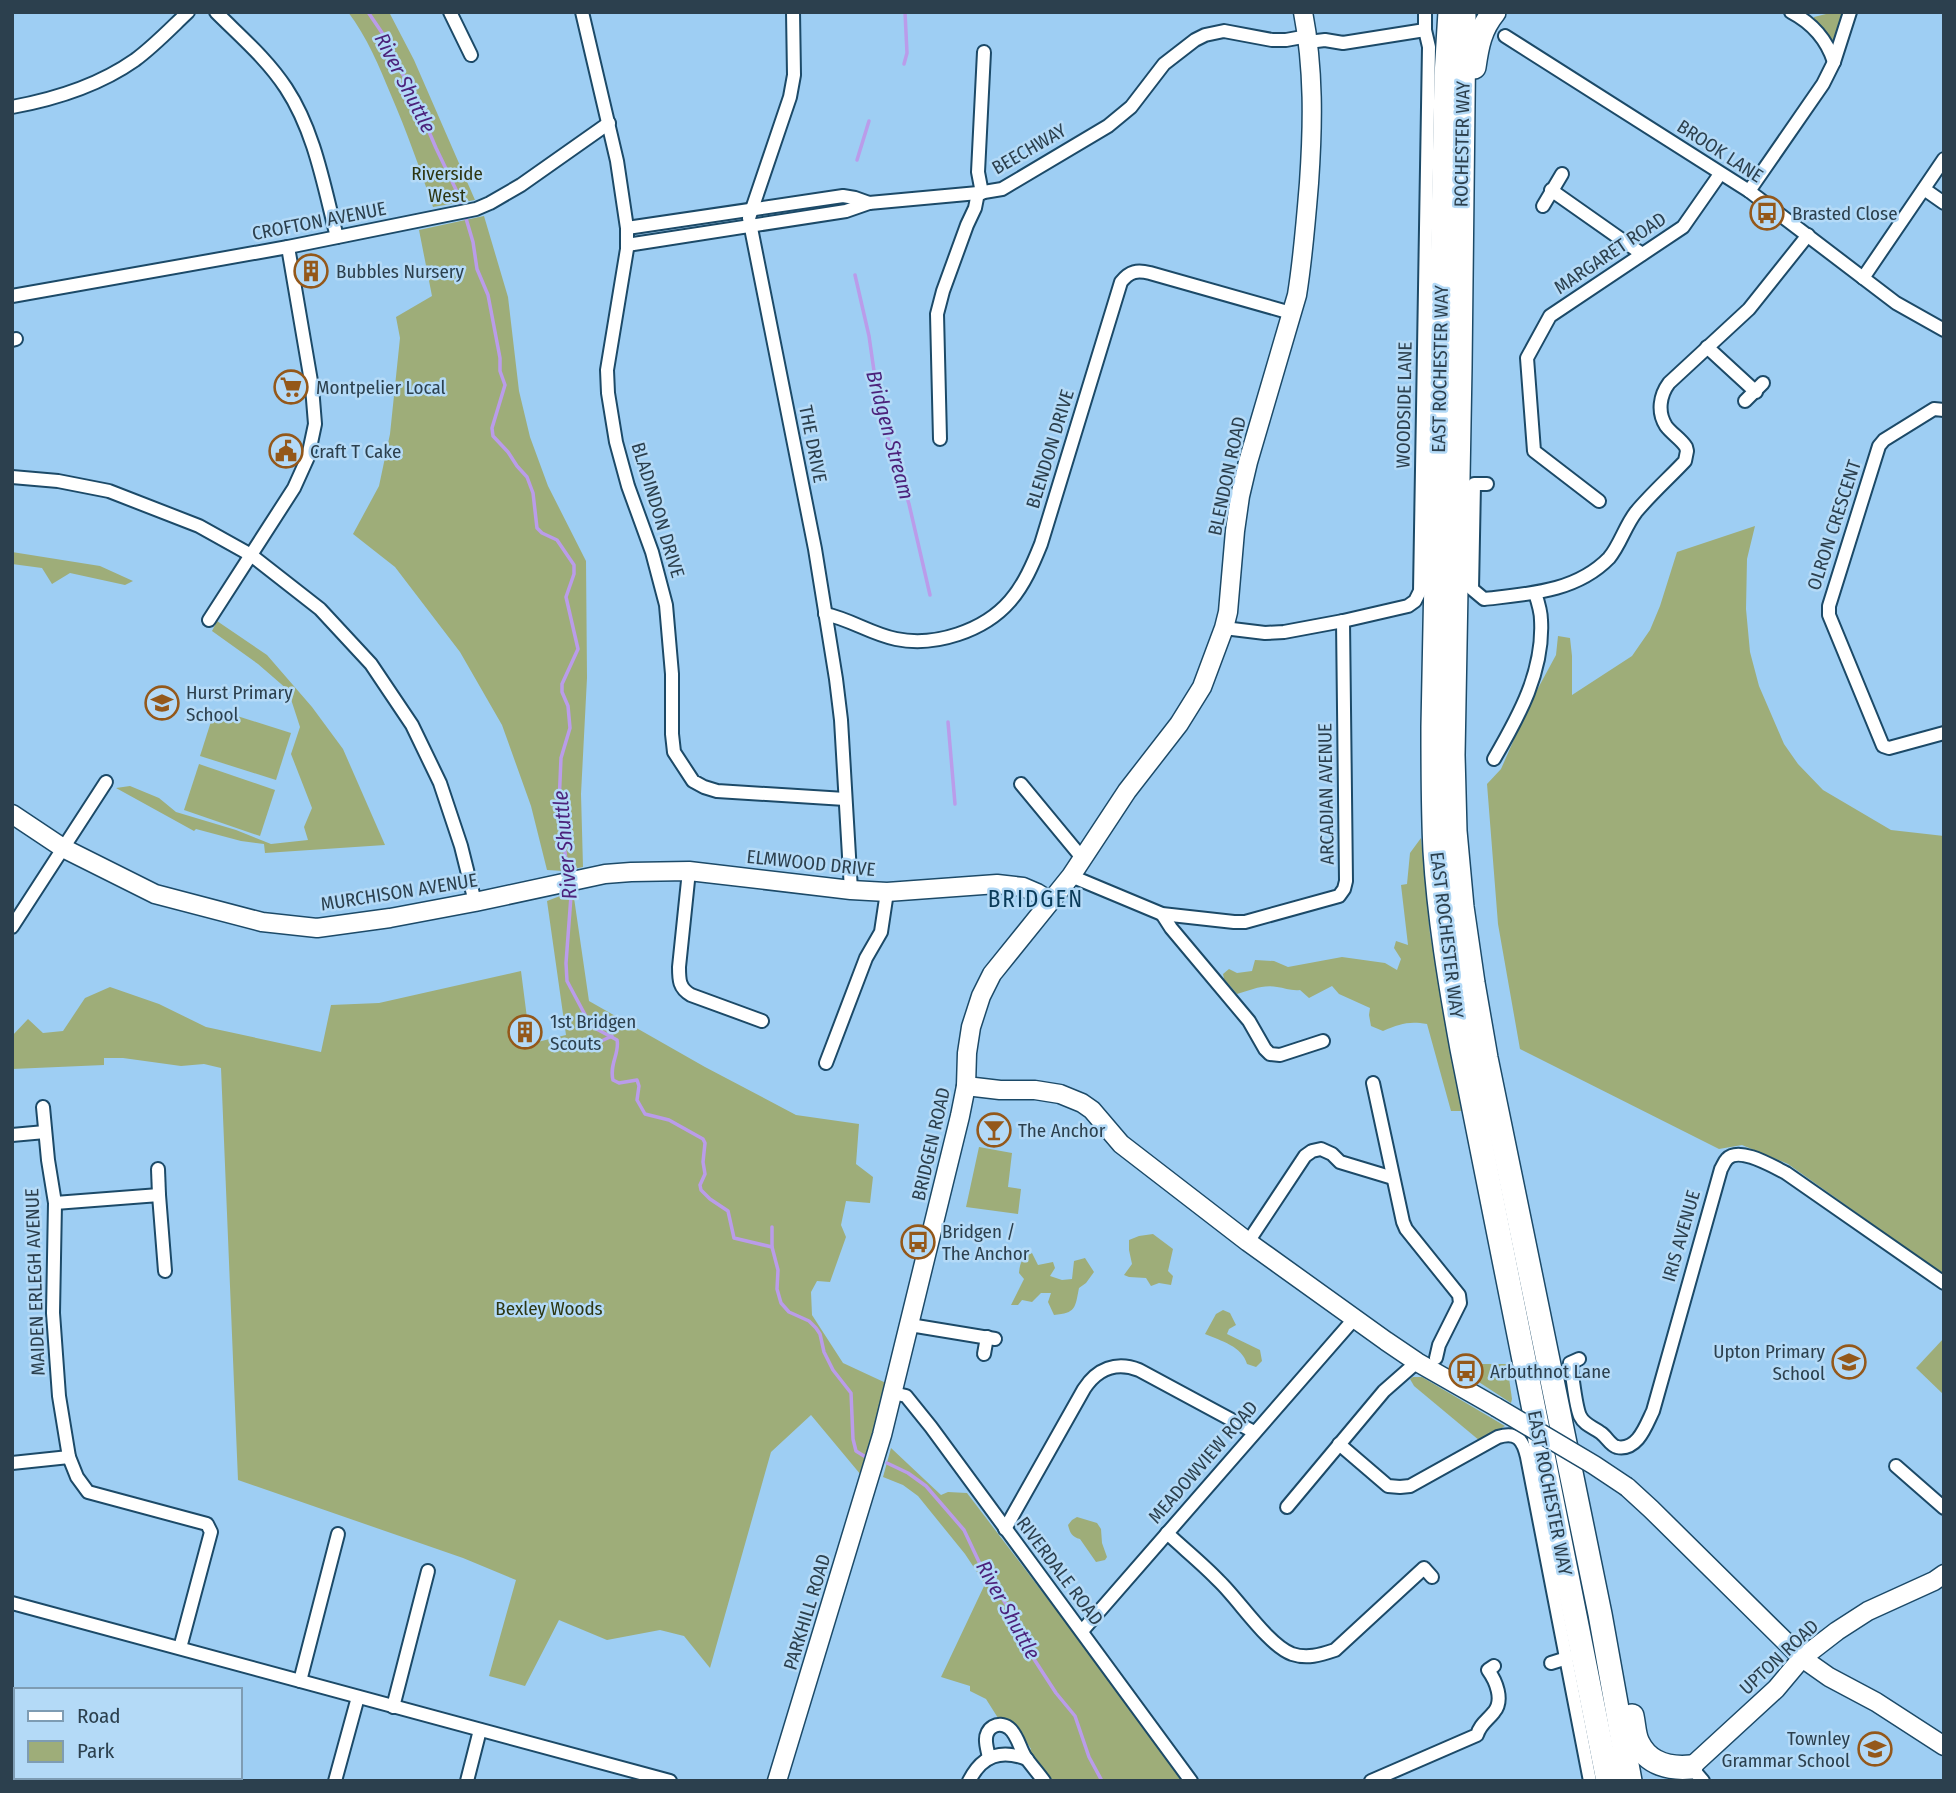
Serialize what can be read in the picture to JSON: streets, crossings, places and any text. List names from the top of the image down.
{
  "streets": {
    "highway": ["ROCHESTER WAY", "EAST ROCHESTER WAY"],
    "street": [
      "BEECHWAY",
      "BROOK LANE",
      "CROFTON AVENUE",
      "MARGARET ROAD",
      "WOODSIDE LANE",
      "THE DRIVE",
      "BLENDON DRIVE",
      "BLENDON ROAD",
      "BLADINDON DRIVE",
      "OLRON CRESCENT",
      "ARCADIAN AVENUE",
      "ELMWOOD DRIVE",
      "MURCHISON AVENUE",
      "BRIDGEN ROAD",
      "IRIS AVENUE",
      "MAIDEN ERLEGH AVENUE",
      "MEADOWVIEW ROAD",
      "RIVERDALE ROAD",
      "PARKHILL ROAD",
      "UPTON ROAD"
    ]
  },
  "crossings": [
    ["ROCHESTER WAY", "EAST ROCHESTER WAY"],
    ["BEECHWAY", "WOODSIDE LANE"],
    ["BEECHWAY", "BLENDON ROAD"],
    ["BROOK LANE", "MARGARET ROAD"],
    ["CROFTON AVENUE", "BLADINDON DRIVE"],
    ["WOODSIDE LANE", "BLENDON ROAD"],
    ["WOODSIDE LANE", "ARCADIAN AVENUE"],
    ["THE DRIVE", "BLENDON DRIVE"],
    ["THE DRIVE", "BLADINDON DRIVE"],
    ["THE DRIVE", "ELMWOOD DRIVE"],
    ["BLENDON DRIVE", "BLENDON ROAD"],
    ["BLENDON ROAD", "ARCADIAN AVENUE"],
    ["BLENDON ROAD", "ELMWOOD DRIVE"],
    ["BLENDON ROAD", "BRIDGEN ROAD"],
    ["ELMWOOD DRIVE", "MURCHISON AVENUE"],
    ["ELMWOOD DRIVE", "BRIDGEN ROAD"],
    ["BRIDGEN ROAD", "RIVERDALE ROAD"],
    ["BRIDGEN ROAD", "PARKHILL ROAD"],
    ["MEADOWVIEW ROAD", "RIVERDALE ROAD"]
  ],
  "districts": ["BRIDGEN"],
  "water": ["River Shuttle", "Bridgen Stream"],
  "parks": ["Riverside West", "Bexley Woods"],
  "places": {
    "bus stop": ["Brasted Close", "Bridgen / The Anchor", "Arbuthnot Lane"],
    "building": ["Bubbles Nursery", "1st Bridgen Scouts"],
    "supermarket": ["Montpelier Local"],
    "public building": ["Craft T Cake"],
    "school or university": ["Hurst Primary School", "Upton Primary School", "Townley Grammar School"],
    "bar": ["The Anchor"]
  },
  "legend": ["Road", "Park"]
}
